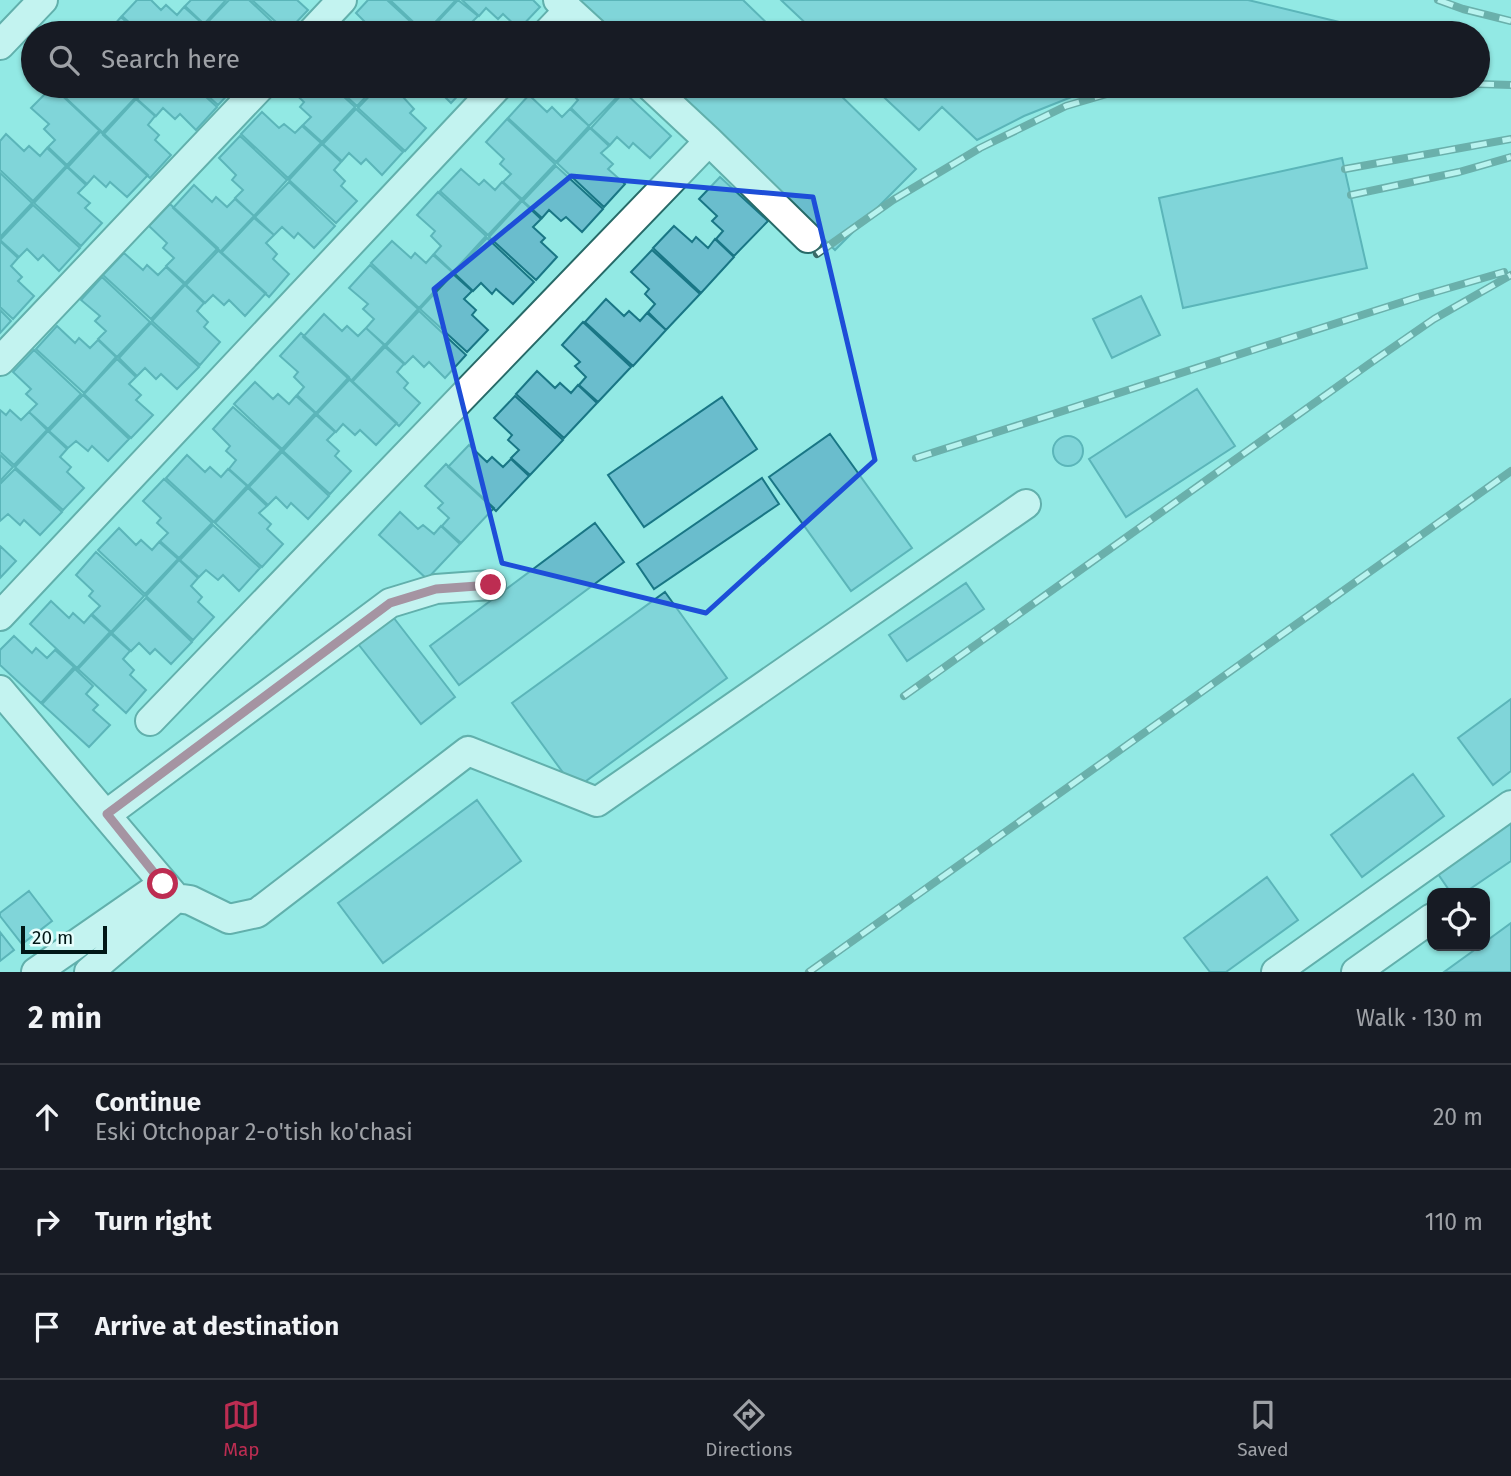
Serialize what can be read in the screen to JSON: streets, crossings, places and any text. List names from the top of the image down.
{
  "scale_bar": "20 m",
  "page": {
    "search": "Search here",
    "scale": "20 m",
    "heading": ["2 min", "Walk · 130 m"],
    "list": [
      ["Continue", "Eski Otchopar 2-o'tish ko'chasi", "20 m"],
      ["Turn right", "110 m"],
      "Arrive at destination"
    ],
    "nav": ["Map", "Directions", "Saved"]
  }
}
